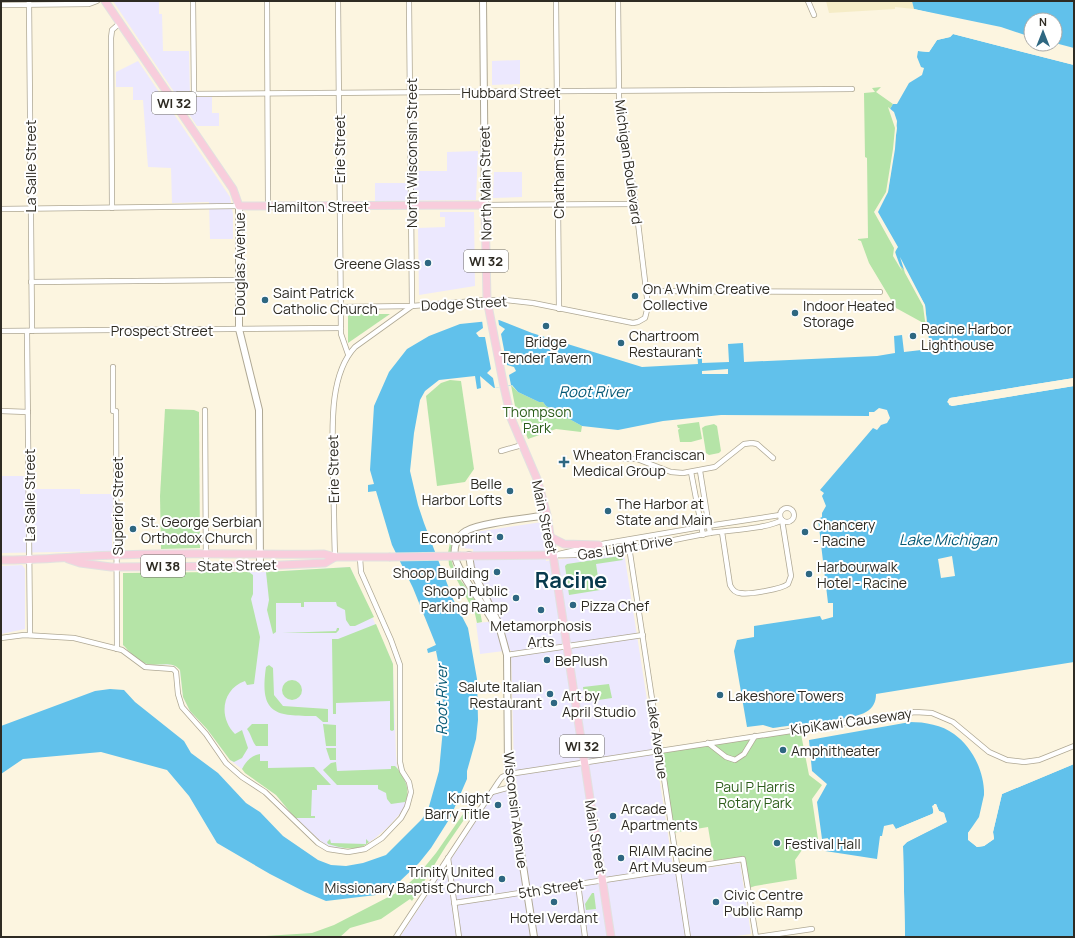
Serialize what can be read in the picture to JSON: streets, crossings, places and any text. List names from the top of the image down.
{
  "streets": {
    "main road": [
      "WI 32",
      "North Main Street",
      "Hamilton Street",
      "Douglas Avenue",
      "Main Street",
      "State Street",
      "WI 38"
    ],
    "street": [
      "Hubbard Street",
      "Erie Street",
      "North Wisconsin Street",
      "Michigan Boulevard",
      "La Salle Street",
      "Chatham Street",
      "Dodge Street",
      "Prospect Street",
      "Superior Street",
      "Gas Light Drive",
      "KipiKawi Causeway",
      "Lake Avenue",
      "Wisconsin Avenue",
      "5th Street"
    ]
  },
  "crossings": [
    ["Hubbard Street", "Erie Street"],
    ["Hubbard Street", "North Wisconsin Street"],
    ["Hubbard Street", "Michigan Boulevard"],
    ["Hubbard Street", "Chatham Street"],
    ["Hubbard Street", "North Main Street"],
    ["Hubbard Street", "Douglas Avenue"],
    ["Erie Street", "Hamilton Street"],
    ["Erie Street", "Dodge Street"],
    ["Erie Street", "Prospect Street"],
    ["Erie Street", "State Street"],
    ["North Wisconsin Street", "Hamilton Street"],
    ["North Wisconsin Street", "Dodge Street"],
    ["Michigan Boulevard", "Hamilton Street"],
    ["Michigan Boulevard", "Dodge Street"],
    ["La Salle Street", "Hamilton Street"],
    ["La Salle Street", "Prospect Street"],
    ["La Salle Street", "State Street"],
    ["Chatham Street", "Hamilton Street"],
    ["Chatham Street", "Dodge Street"],
    ["North Main Street", "Hamilton Street"],
    ["North Main Street", "Dodge Street"],
    ["North Main Street", "Main Street"],
    ["Hamilton Street", "Douglas Avenue"],
    ["Douglas Avenue", "Prospect Street"],
    ["Douglas Avenue", "State Street"],
    ["Superior Street", "State Street"],
    ["Main Street", "Gas Light Drive"],
    ["Main Street", "State Street"],
    ["Main Street", "KipiKawi Causeway"],
    ["Main Street", "Wisconsin Avenue"],
    ["Main Street", "5th Street"],
    ["Gas Light Drive", "State Street"],
    ["Gas Light Drive", "Lake Avenue"],
    ["State Street", "Wisconsin Avenue"],
    ["KipiKawi Causeway", "Lake Avenue"],
    ["KipiKawi Causeway", "Wisconsin Avenue"],
    ["Lake Avenue", "5th Street"],
    ["Wisconsin Avenue", "5th Street"]
  ],
  "districts": ["Racine"],
  "water": ["Root River", "Lake Michigan"],
  "parks": ["Thompson Park", "Paul P Harris Rotary Park"],
  "places": {
    "other": [
      "Greene Glass",
      "On A Whim Creative Collective",
      "Saint Patrick Catholic Church",
      "Indoor Heated Storage",
      "Bridge Tender Tavern",
      "Racine Harbor Lighthouse",
      "Chartroom Restaurant",
      "Belle Harbor Lofts",
      "The Harbor at State and Main",
      "St. George Serbian Orthodox Church",
      "Chancery - Racine",
      "Econoprint",
      "Shoop Building",
      "Harbourwalk Hotel - Racine",
      "Shoop Public Parking Ramp",
      "Pizza Chef",
      "Metamorphosis Arts",
      "BePlush",
      "Salute Italian Restaurant",
      "Lakeshore Towers",
      "Art by April Studio",
      "Amphitheater",
      "Knight Barry Title",
      "Arcade Apartments",
      "Festival Hall",
      "R|A|M Racine Art Museum",
      "Trinity United Missionary Baptist Church",
      "Hotel Verdant",
      "Civic Centre Public Ramp"
    ],
    "health": ["Wheaton Franciscan Medical Group"]
  },
  "north": "top"
}
